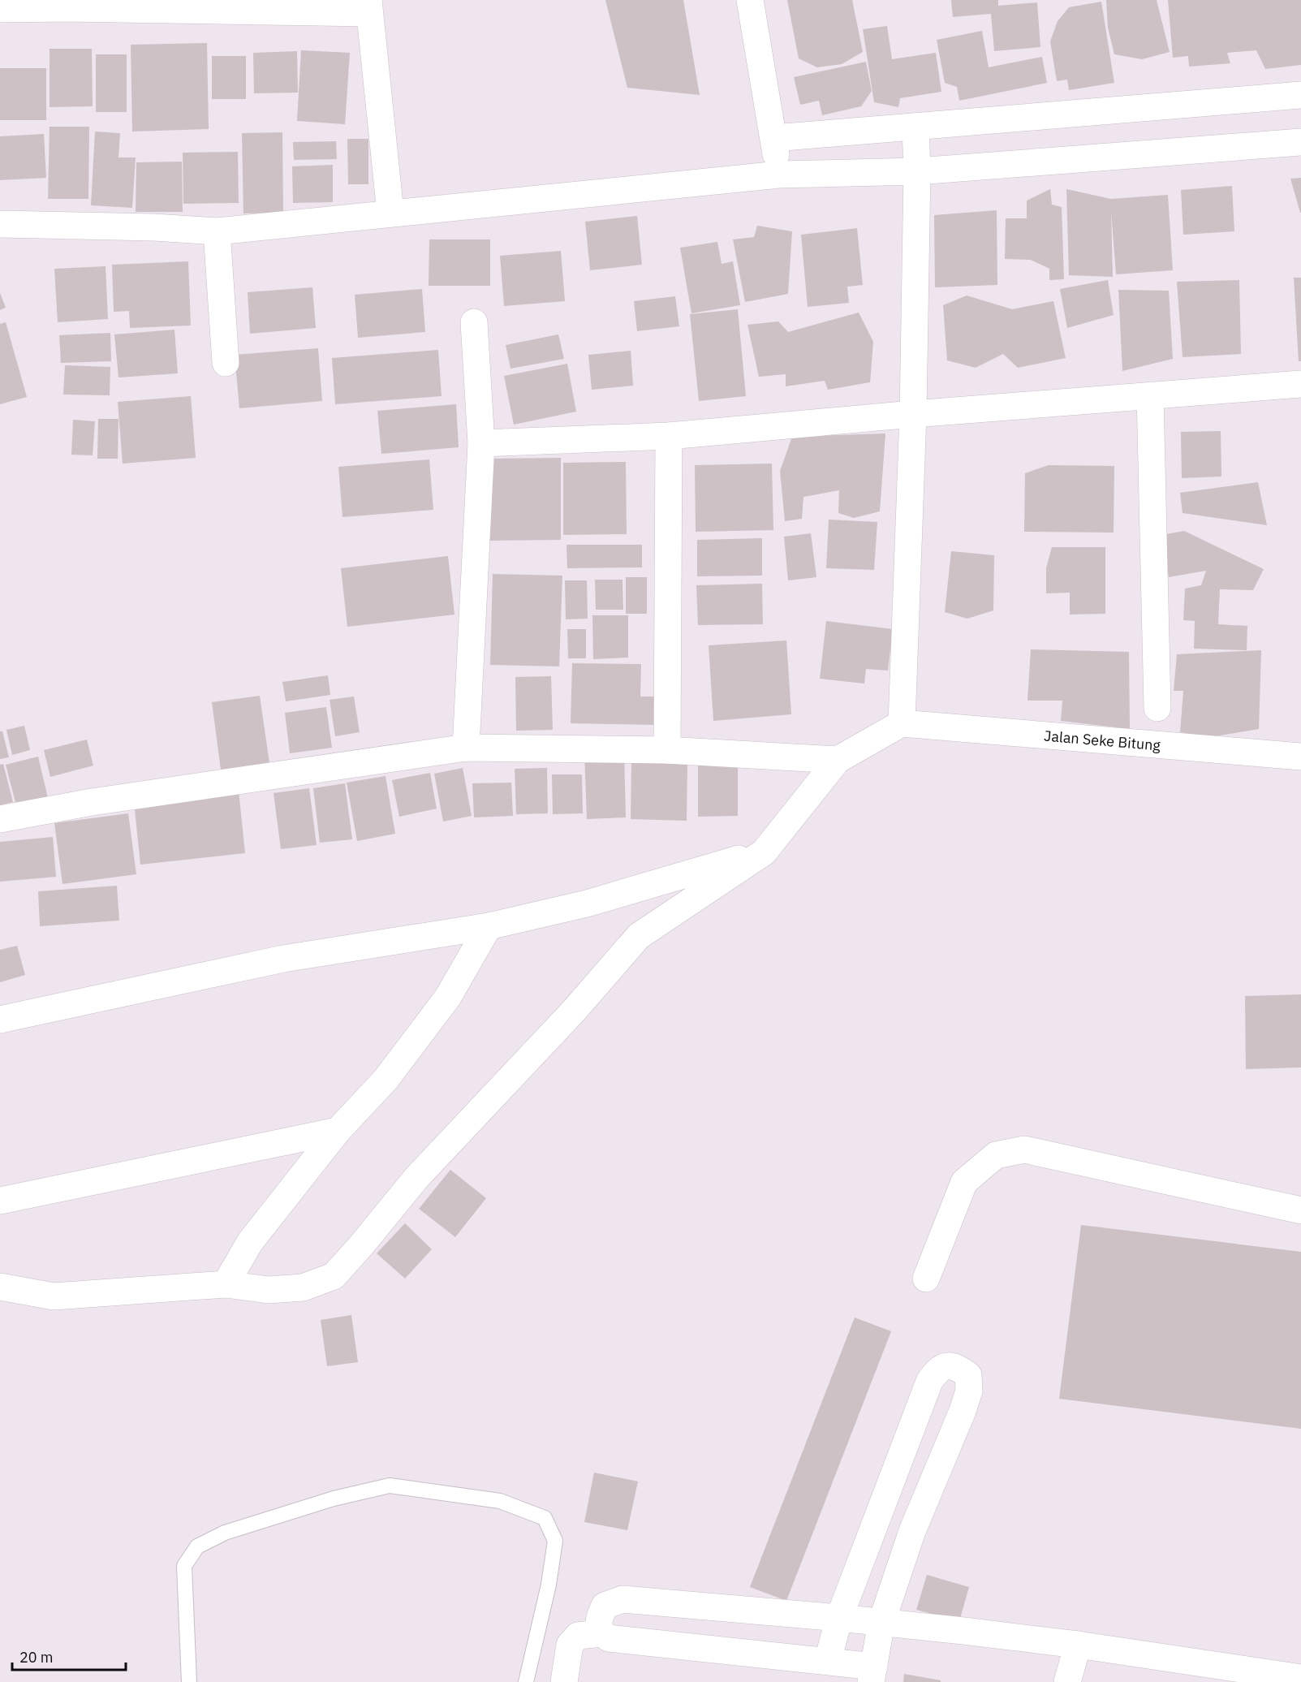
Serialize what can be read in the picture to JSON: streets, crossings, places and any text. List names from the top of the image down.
{
  "streets": {
    "street": ["Jalan Seke Bitung"]
  },
  "scale_bar": "20 m"
}
